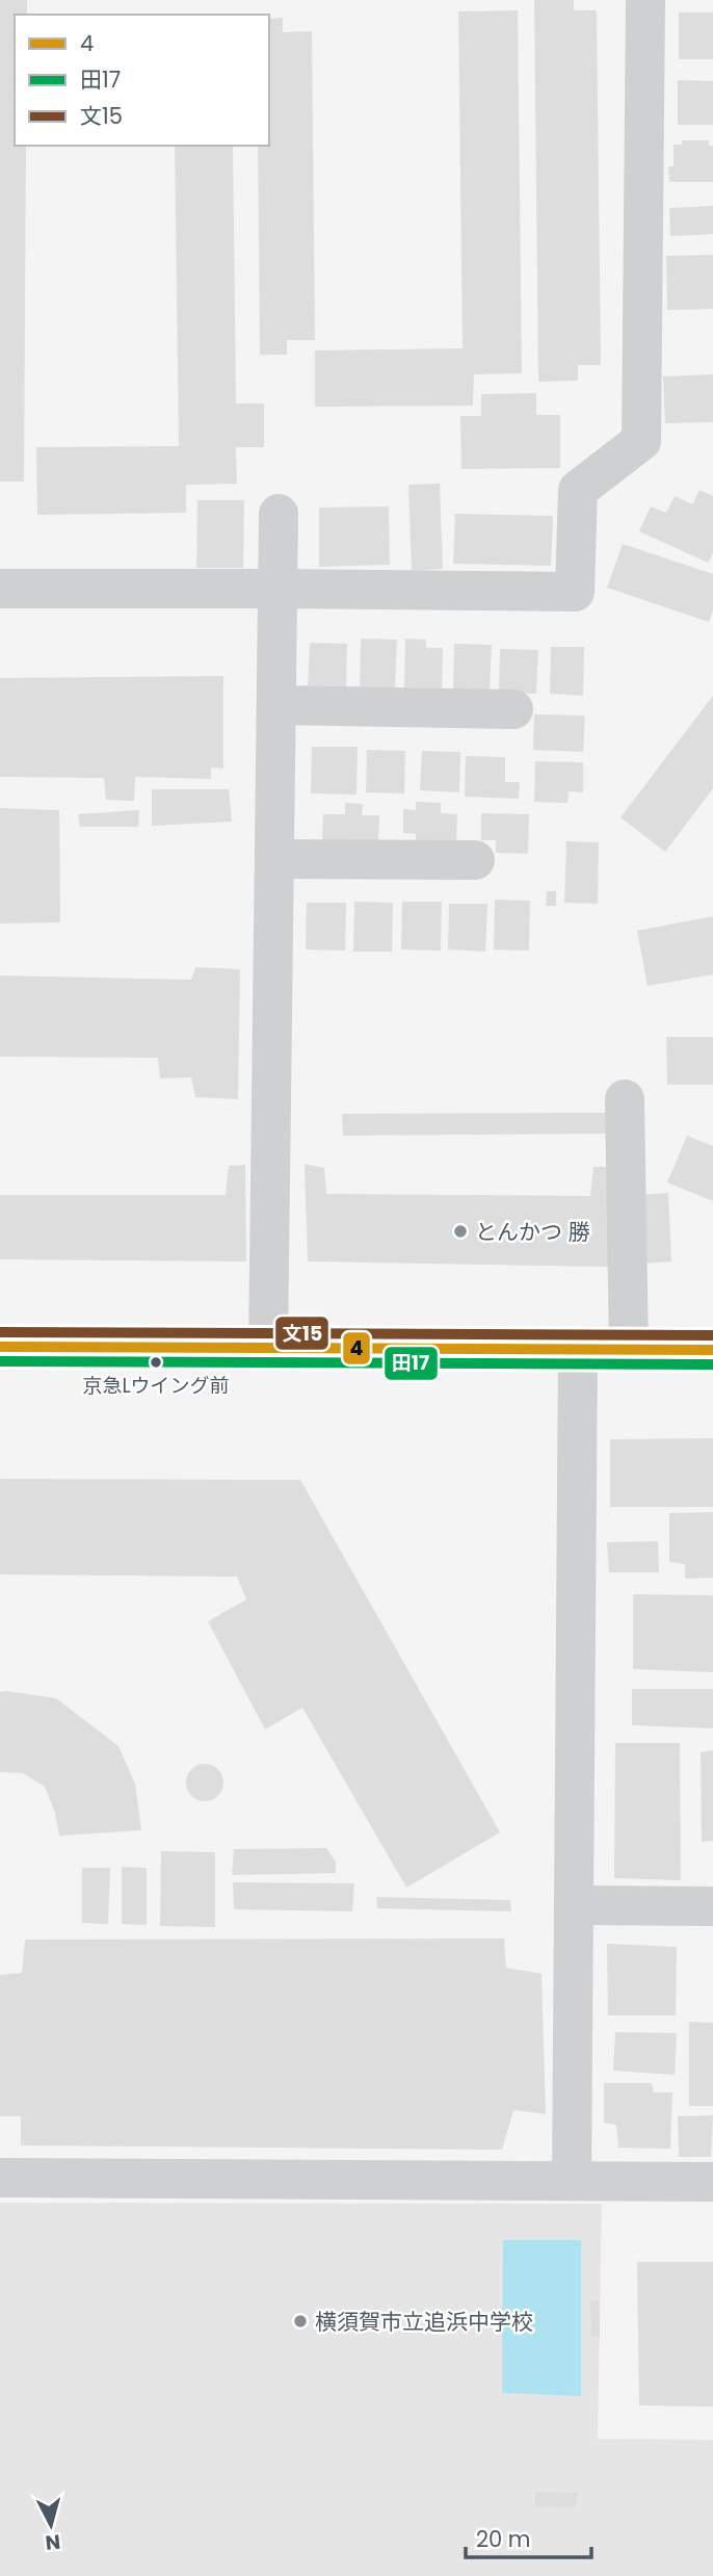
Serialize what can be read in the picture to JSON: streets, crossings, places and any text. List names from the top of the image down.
{
  "places": ["とんかつ 勝", "京急Lウイング前", "横須賀市立追浜中学校"],
  "lines": ["transit line 文15", "transit line 4", "transit line 田17"],
  "legend": ["4", "田17", "文15"],
  "scale_bar": "20 m",
  "north": "bottom"
}
